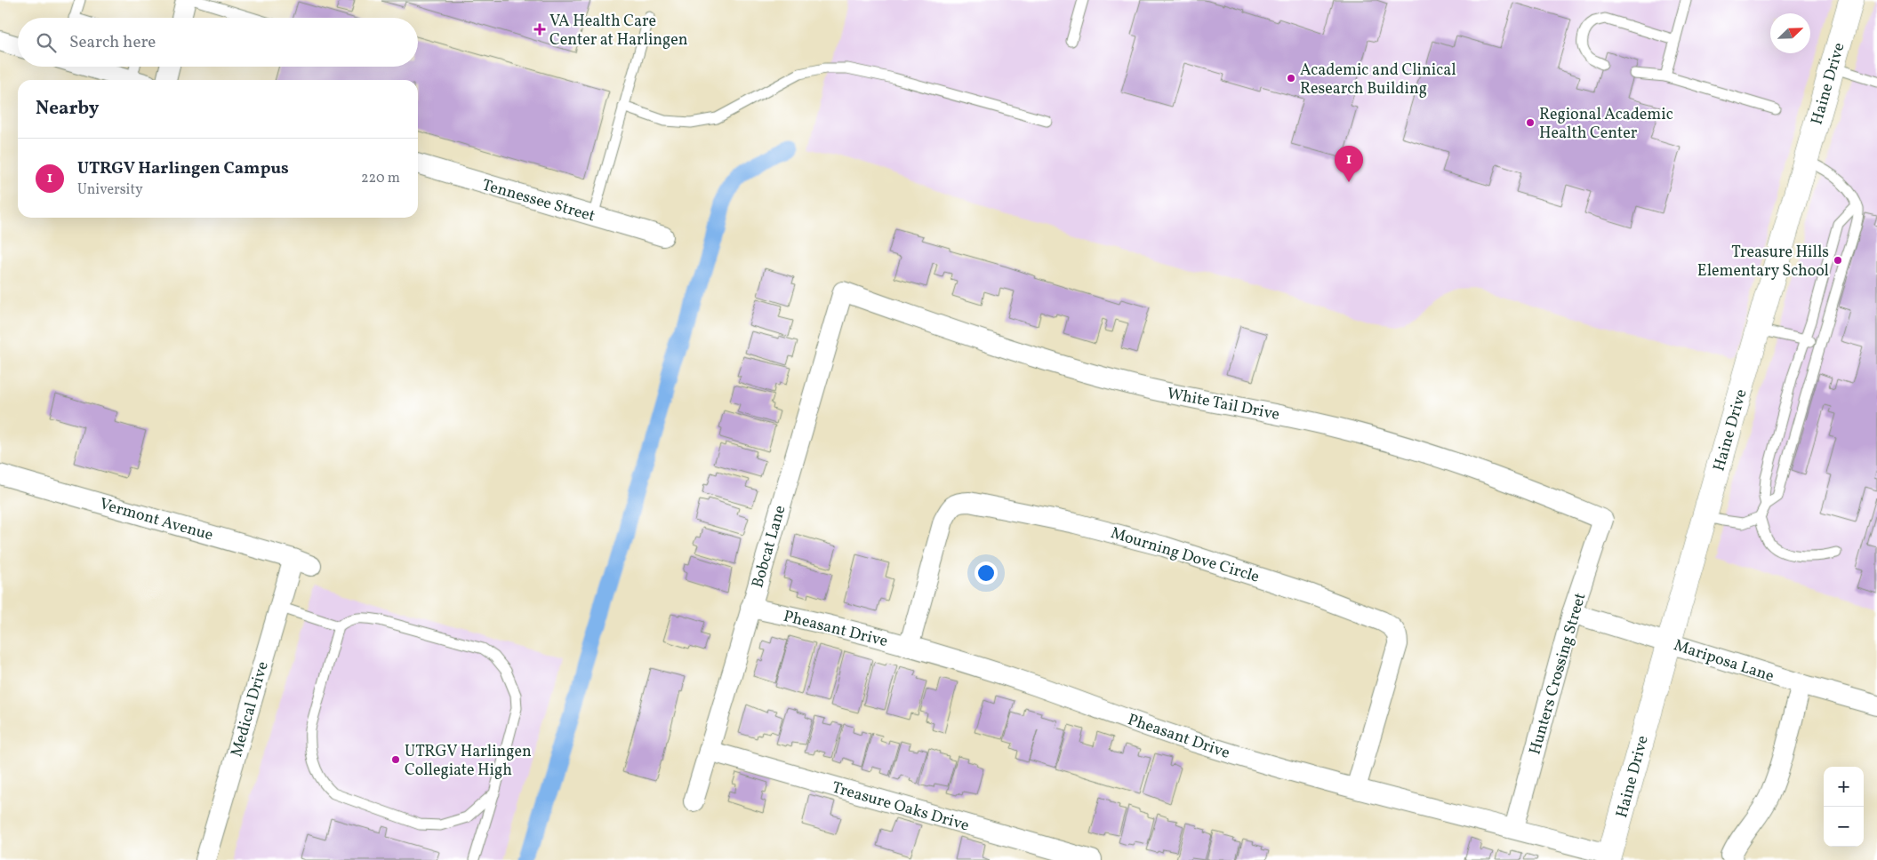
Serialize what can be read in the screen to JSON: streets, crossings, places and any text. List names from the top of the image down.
{
  "streets": {
    "street": [
      "Haine Drive",
      "Tennessee Street",
      "White Tail Drive",
      "Vermont Avenue",
      "Bobcat Lane",
      "Mourning Dove Circle",
      "Pheasant Drive",
      "Mariposa Lane",
      "Hunters Crossing Street",
      "Medical Drive",
      "Treasure Oaks Drive"
    ]
  },
  "crossings": [
    ["Haine Drive", "Pheasant Drive"],
    ["Haine Drive", "Mariposa Lane"],
    ["White Tail Drive", "Bobcat Lane"],
    ["White Tail Drive", "Hunters Crossing Street"],
    ["Vermont Avenue", "Medical Drive"],
    ["Bobcat Lane", "Pheasant Drive"],
    ["Bobcat Lane", "Treasure Oaks Drive"],
    ["Mourning Dove Circle", "Pheasant Drive"],
    ["Pheasant Drive", "Hunters Crossing Street"],
    ["Mariposa Lane", "Hunters Crossing Street"]
  ],
  "places": {
    "health": ["VA Health Care Center at Harlingen"],
    "other": [
      "Academic and Clinical Research Building",
      "Regional Academic Health Center",
      "Treasure Hills Elementary School",
      "UTRGV Harlingen Collegiate High"
    ]
  },
  "north": "top right",
  "page": {
    "search": "Search here",
    "heading": "Nearby",
    "list": [
      {
        "mark": "1",
        "name": "UTRGV Harlingen Campus",
        "note": "University",
        "value": "220 m"
      }
    ],
    "pins": "1",
    "map_buttons": ["+", "−"]
  }
}
